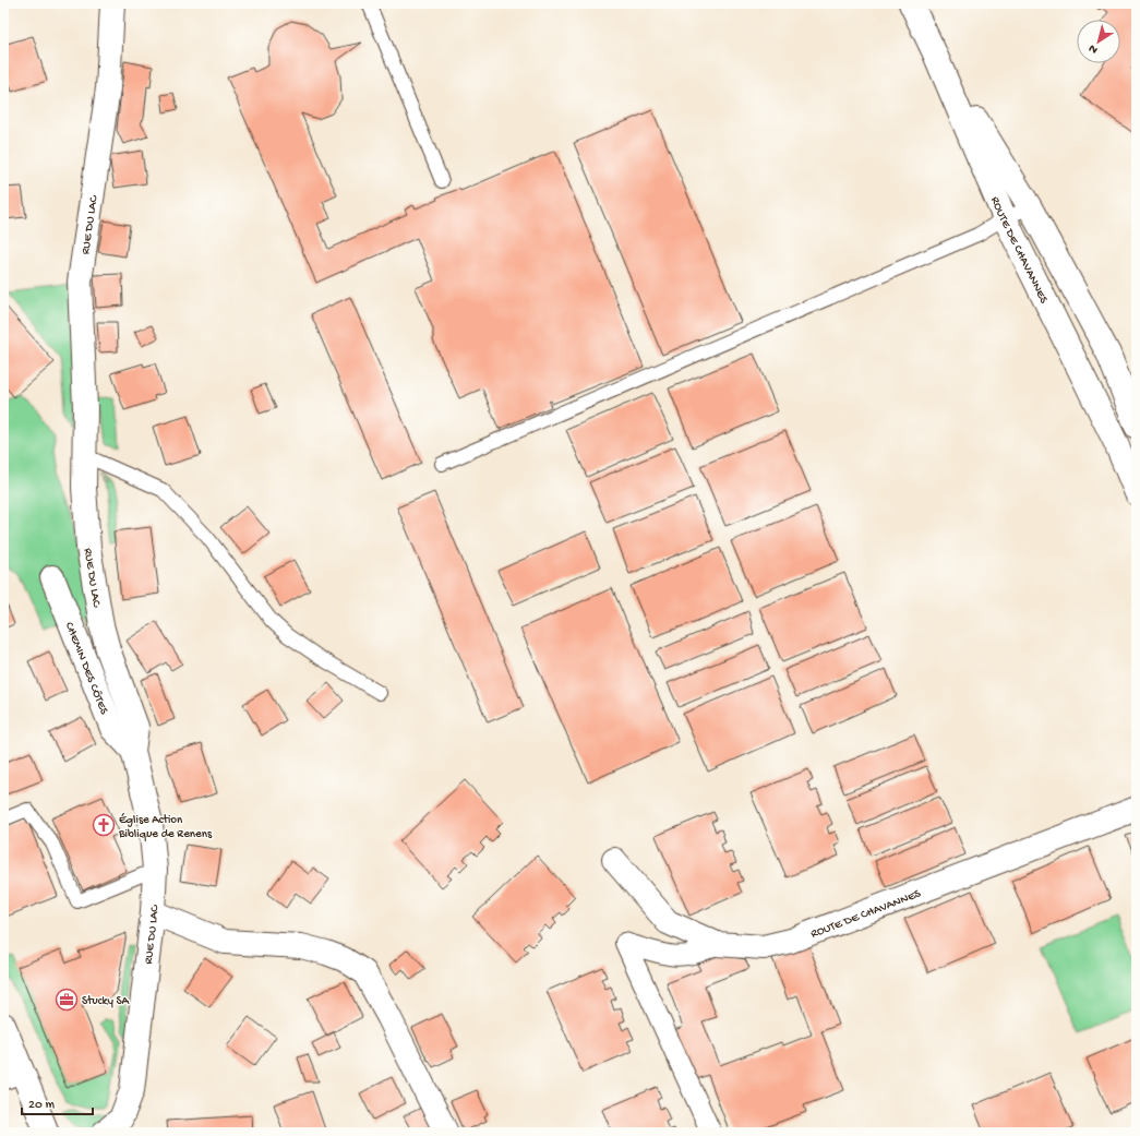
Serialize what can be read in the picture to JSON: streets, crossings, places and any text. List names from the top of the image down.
{
  "streets": {
    "street": ["RUE DU LAC", "ROUTE DE CHAVANNES", "CHEMIN DES CÔTES"]
  },
  "crossings": [
    ["RUE DU LAC", "CHEMIN DES CÔTES"]
  ],
  "places": {
    "church": ["Église Action Biblique de Renens"],
    "office": ["Stucky SA"]
  },
  "scale_bar": "20 m",
  "north": "bottom left"
}
